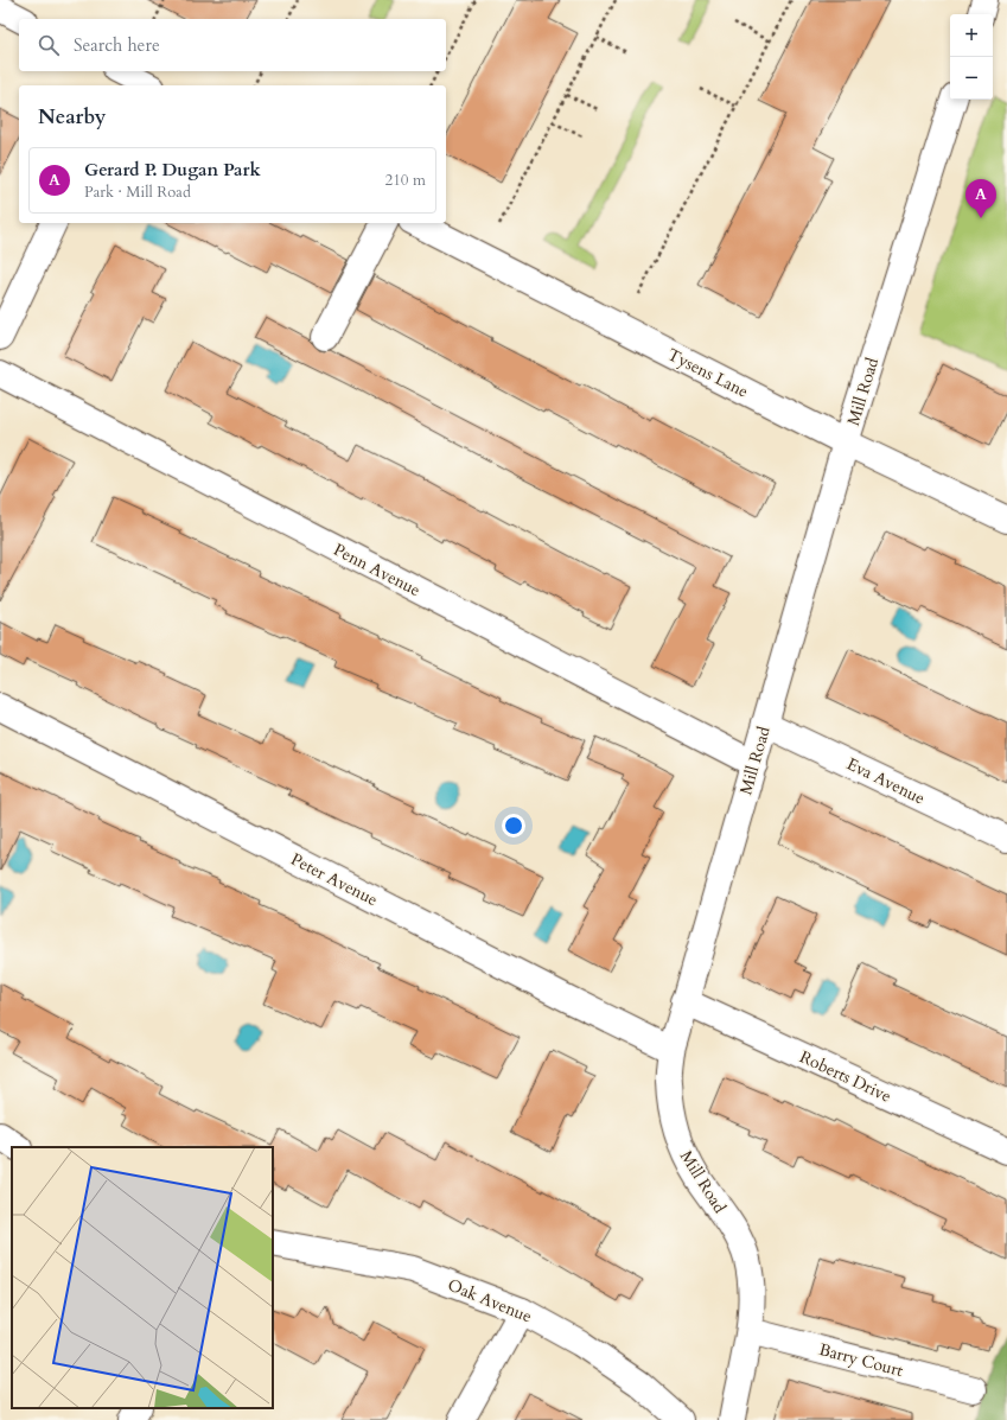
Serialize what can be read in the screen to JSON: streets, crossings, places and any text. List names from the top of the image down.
{
  "streets": {
    "street": [
      "Tysens Lane",
      "Mill Road",
      "Penn Avenue",
      "Eva Avenue",
      "Peter Avenue",
      "Roberts Drive",
      "Oak Avenue",
      "Barry Court"
    ]
  },
  "crossings": [
    ["Tysens Lane", "Mill Road"],
    ["Mill Road", "Penn Avenue"],
    ["Mill Road", "Eva Avenue"],
    ["Mill Road", "Peter Avenue"],
    ["Mill Road", "Roberts Drive"],
    ["Mill Road", "Barry Court"]
  ],
  "page": {
    "map_buttons": ["+", "−"],
    "search": "Search here",
    "heading": "Nearby",
    "list": [
      {
        "mark": "A",
        "name": "Gerard P. Dugan Park",
        "note": "Park · Mill Road",
        "value": "210 m"
      }
    ],
    "pins": "A"
  }
}
